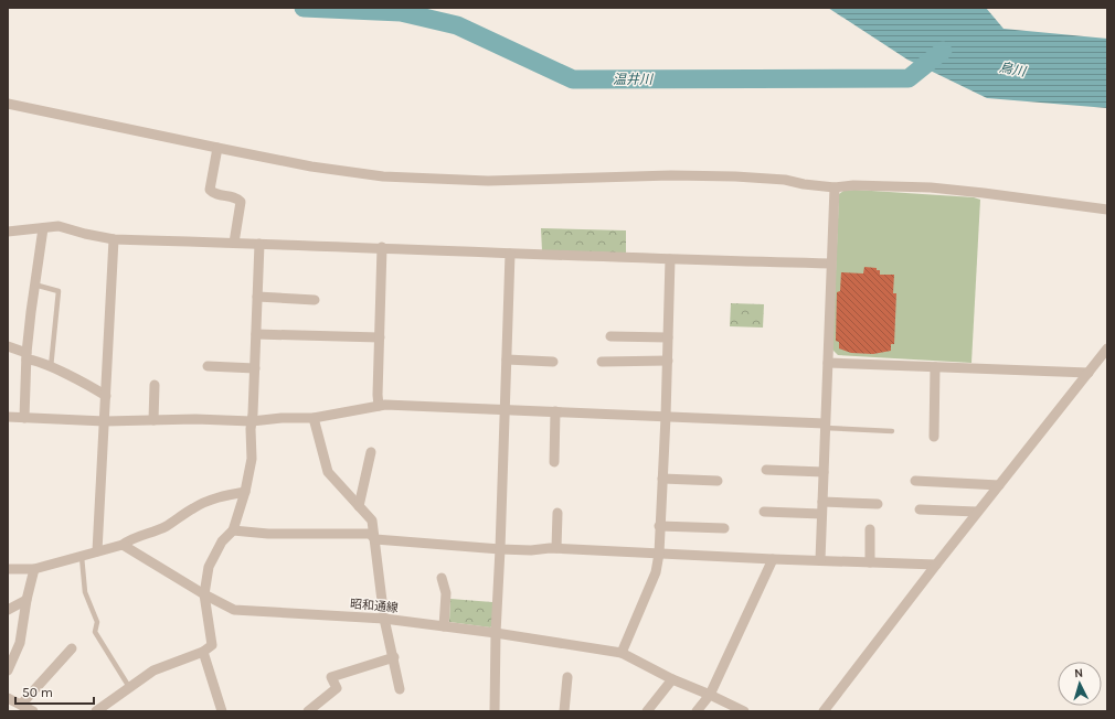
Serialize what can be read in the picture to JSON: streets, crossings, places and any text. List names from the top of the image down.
{
  "streets": {
    "street": ["昭和通線"]
  },
  "water": ["烏川", "温井川"],
  "scale_bar": "50 m",
  "north": "top"
}
